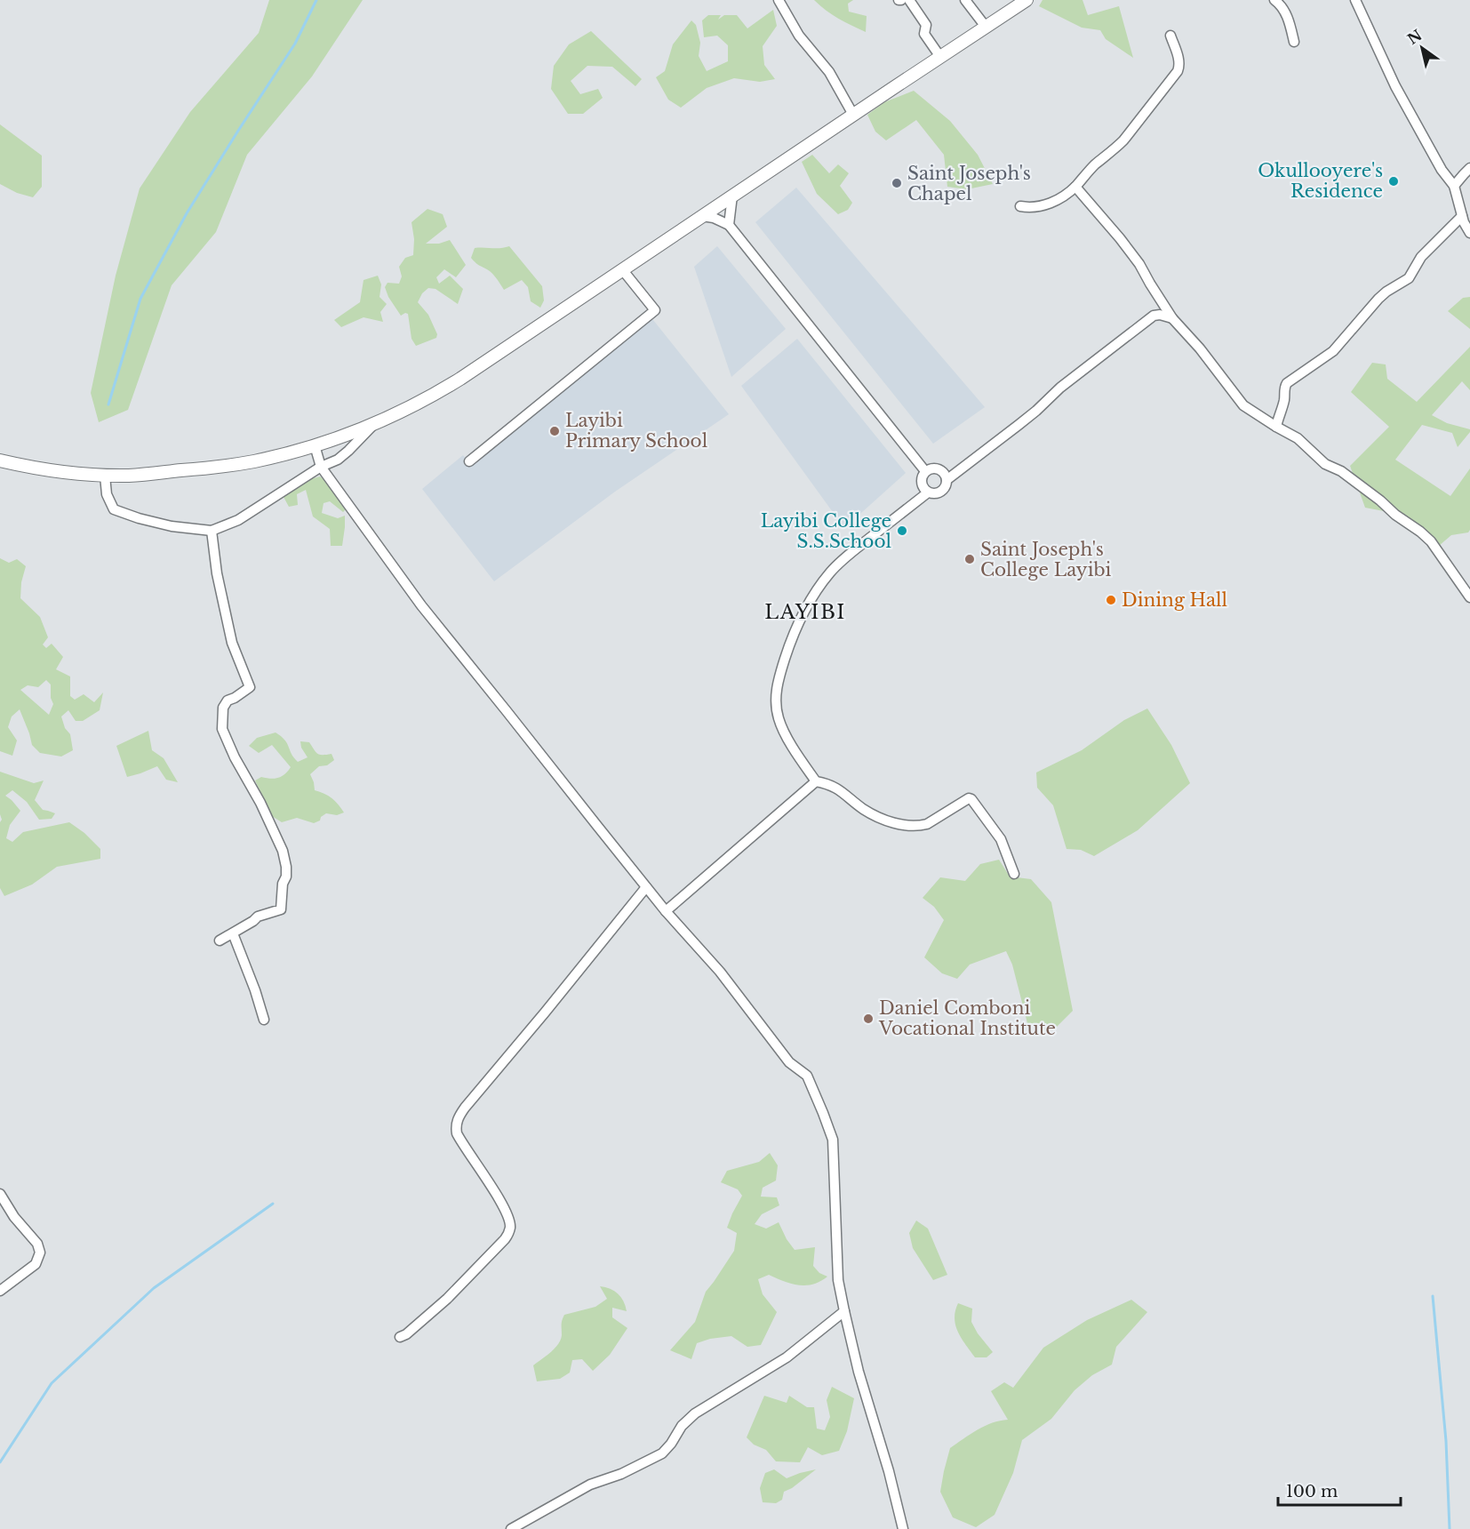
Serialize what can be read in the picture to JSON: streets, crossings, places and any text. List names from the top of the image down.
{
  "districts": ["LAYIBI"],
  "places": [
    "Okullooyere's Residence",
    "Saint Joseph's Chapel",
    "Layibi Primary School",
    "Layibi College S.S.School",
    "Saint Joseph's College Layibi",
    "Dining Hall",
    "Daniel Comboni Vocational Institute"
  ],
  "scale_bar": "100 m",
  "north": "top left"
}
